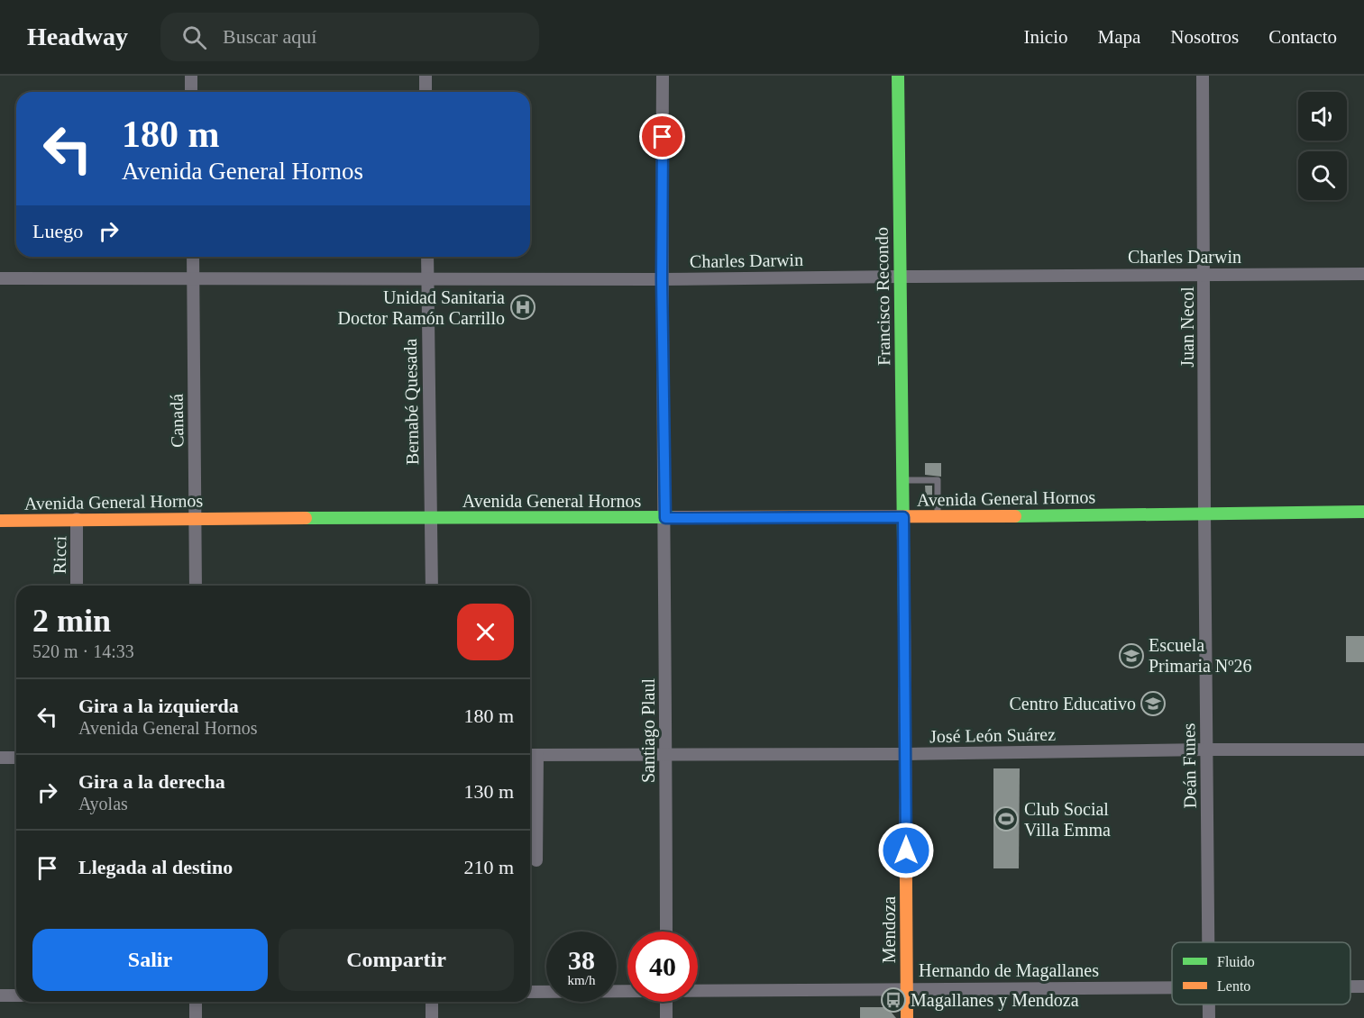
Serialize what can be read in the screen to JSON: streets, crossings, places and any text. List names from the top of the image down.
{
  "streets": {
    "street": [
      "Charles Darwin",
      "Francisco Recondo",
      "Juan Necol",
      "Bernabé Quesada",
      "Canadá",
      "Avenida General Hornos",
      "Ricci",
      "Santiago Plaul",
      "José León Suárez",
      "Deán Funes",
      "Mendoza",
      "Hernando de Magallanes"
    ]
  },
  "crossings": [
    ["Charles Darwin", "Francisco Recondo"],
    ["Charles Darwin", "Juan Necol"],
    ["Charles Darwin", "Bernabé Quesada"],
    ["Charles Darwin", "Canadá"],
    ["Charles Darwin", "Santiago Plaul"],
    ["Francisco Recondo", "Avenida General Hornos"],
    ["Francisco Recondo", "Mendoza"],
    ["Juan Necol", "Avenida General Hornos"],
    ["Juan Necol", "Deán Funes"],
    ["Bernabé Quesada", "Avenida General Hornos"],
    ["Canadá", "Avenida General Hornos"],
    ["Avenida General Hornos", "Ricci"],
    ["Avenida General Hornos", "Santiago Plaul"],
    ["Avenida General Hornos", "Deán Funes"],
    ["Avenida General Hornos", "Mendoza"],
    ["Santiago Plaul", "José León Suárez"],
    ["José León Suárez", "Deán Funes"],
    ["José León Suárez", "Mendoza"],
    ["Mendoza", "Hernando de Magallanes"]
  ],
  "places": {
    "hospital": ["Unidad Sanitaria Doctor Ramón Carrillo"],
    "school or university": ["Escuela Primaria Nº26", "Centro Educativo"],
    "sports": ["Club Social Villa Emma"],
    "bus stop": ["Magallanes y Mendoza"]
  },
  "legend": ["Fluido", "Lento"],
  "page": {
    "header": "Headway",
    "search": "Buscar aquí",
    "nav": [
      "Inicio",
      "Mapa",
      "Nosotros",
      "Contacto"
    ],
    "turn": ["180 m", "Avenida General Hornos"],
    "then": "Luego",
    "heading": ["2 min", "520 m · 14:33"],
    "list": [
      {
        "name": "Gira a la izquierda",
        "note": "Avenida General Hornos",
        "value": "180 m"
      },
      {
        "name": "Gira a la derecha",
        "note": "Ayolas",
        "value": "130 m"
      },
      {
        "name": "Llegada al destino",
        "value": "210 m"
      }
    ],
    "buttons": ["Salir", "Compartir"],
    "speed": "38 km/h",
    "limit": "40"
  }
}
